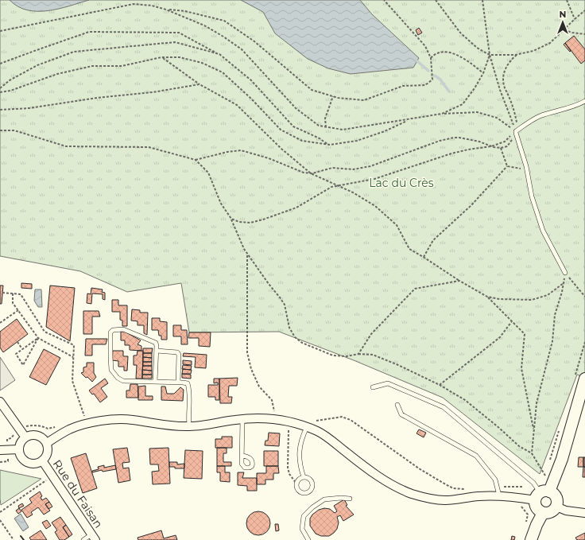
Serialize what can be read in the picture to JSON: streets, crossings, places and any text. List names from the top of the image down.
{
  "streets": {
    "street": ["Rue du Faisan"]
  },
  "parks": ["Lac du Crès"],
  "north": "top"
}
